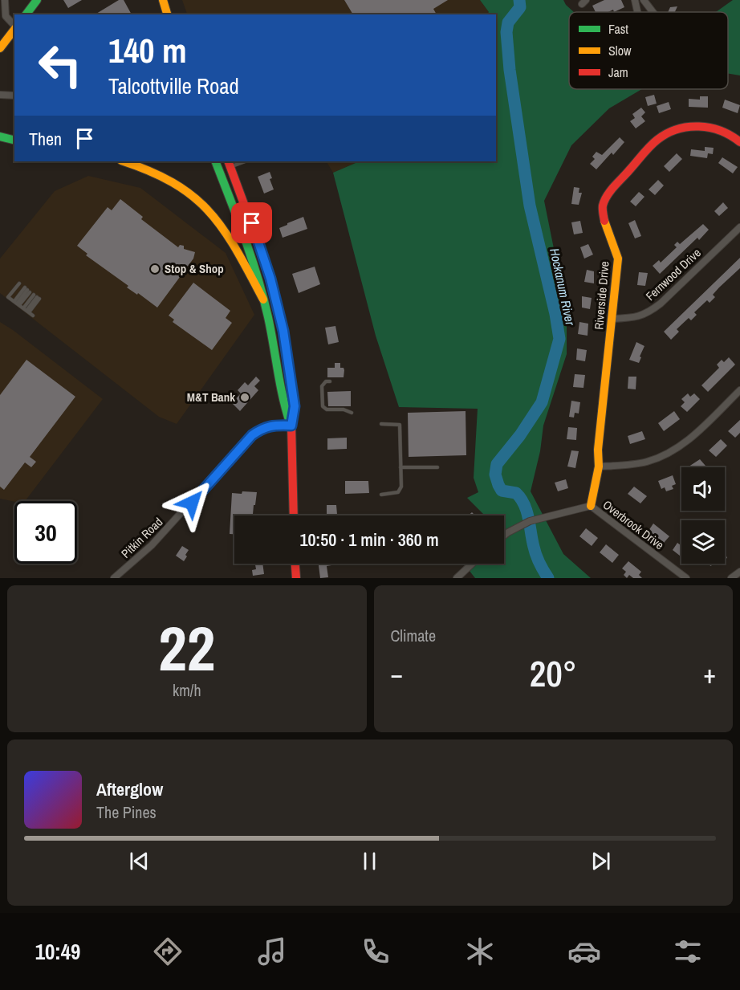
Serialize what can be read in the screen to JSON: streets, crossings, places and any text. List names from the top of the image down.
{
  "streets": {
    "main road": ["Riverside Drive"],
    "street": ["Fernwood Drive", "Overbrook Drive", "Pitkin Road"]
  },
  "crossings": [
    ["Fernwood Drive", "Riverside Drive"],
    ["Riverside Drive", "Overbrook Drive"]
  ],
  "water": ["Hockanum River"],
  "places": ["Stop & Shop", "M&T Bank"],
  "legend": ["Fast", "Slow", "Jam"],
  "page": {
    "turn": ["140 m", "Talcottville Road"],
    "then": "Then",
    "limit": "30",
    "trip": "10:50 · 1 min · 360 m",
    "tile": [
      ["22", "km/h"],
      "Climate"
    ],
    "heat": ["−", "20°", "+"],
    "song": ["Afterglow", "The Pines"],
    "tabs": "10:49"
  }
}
